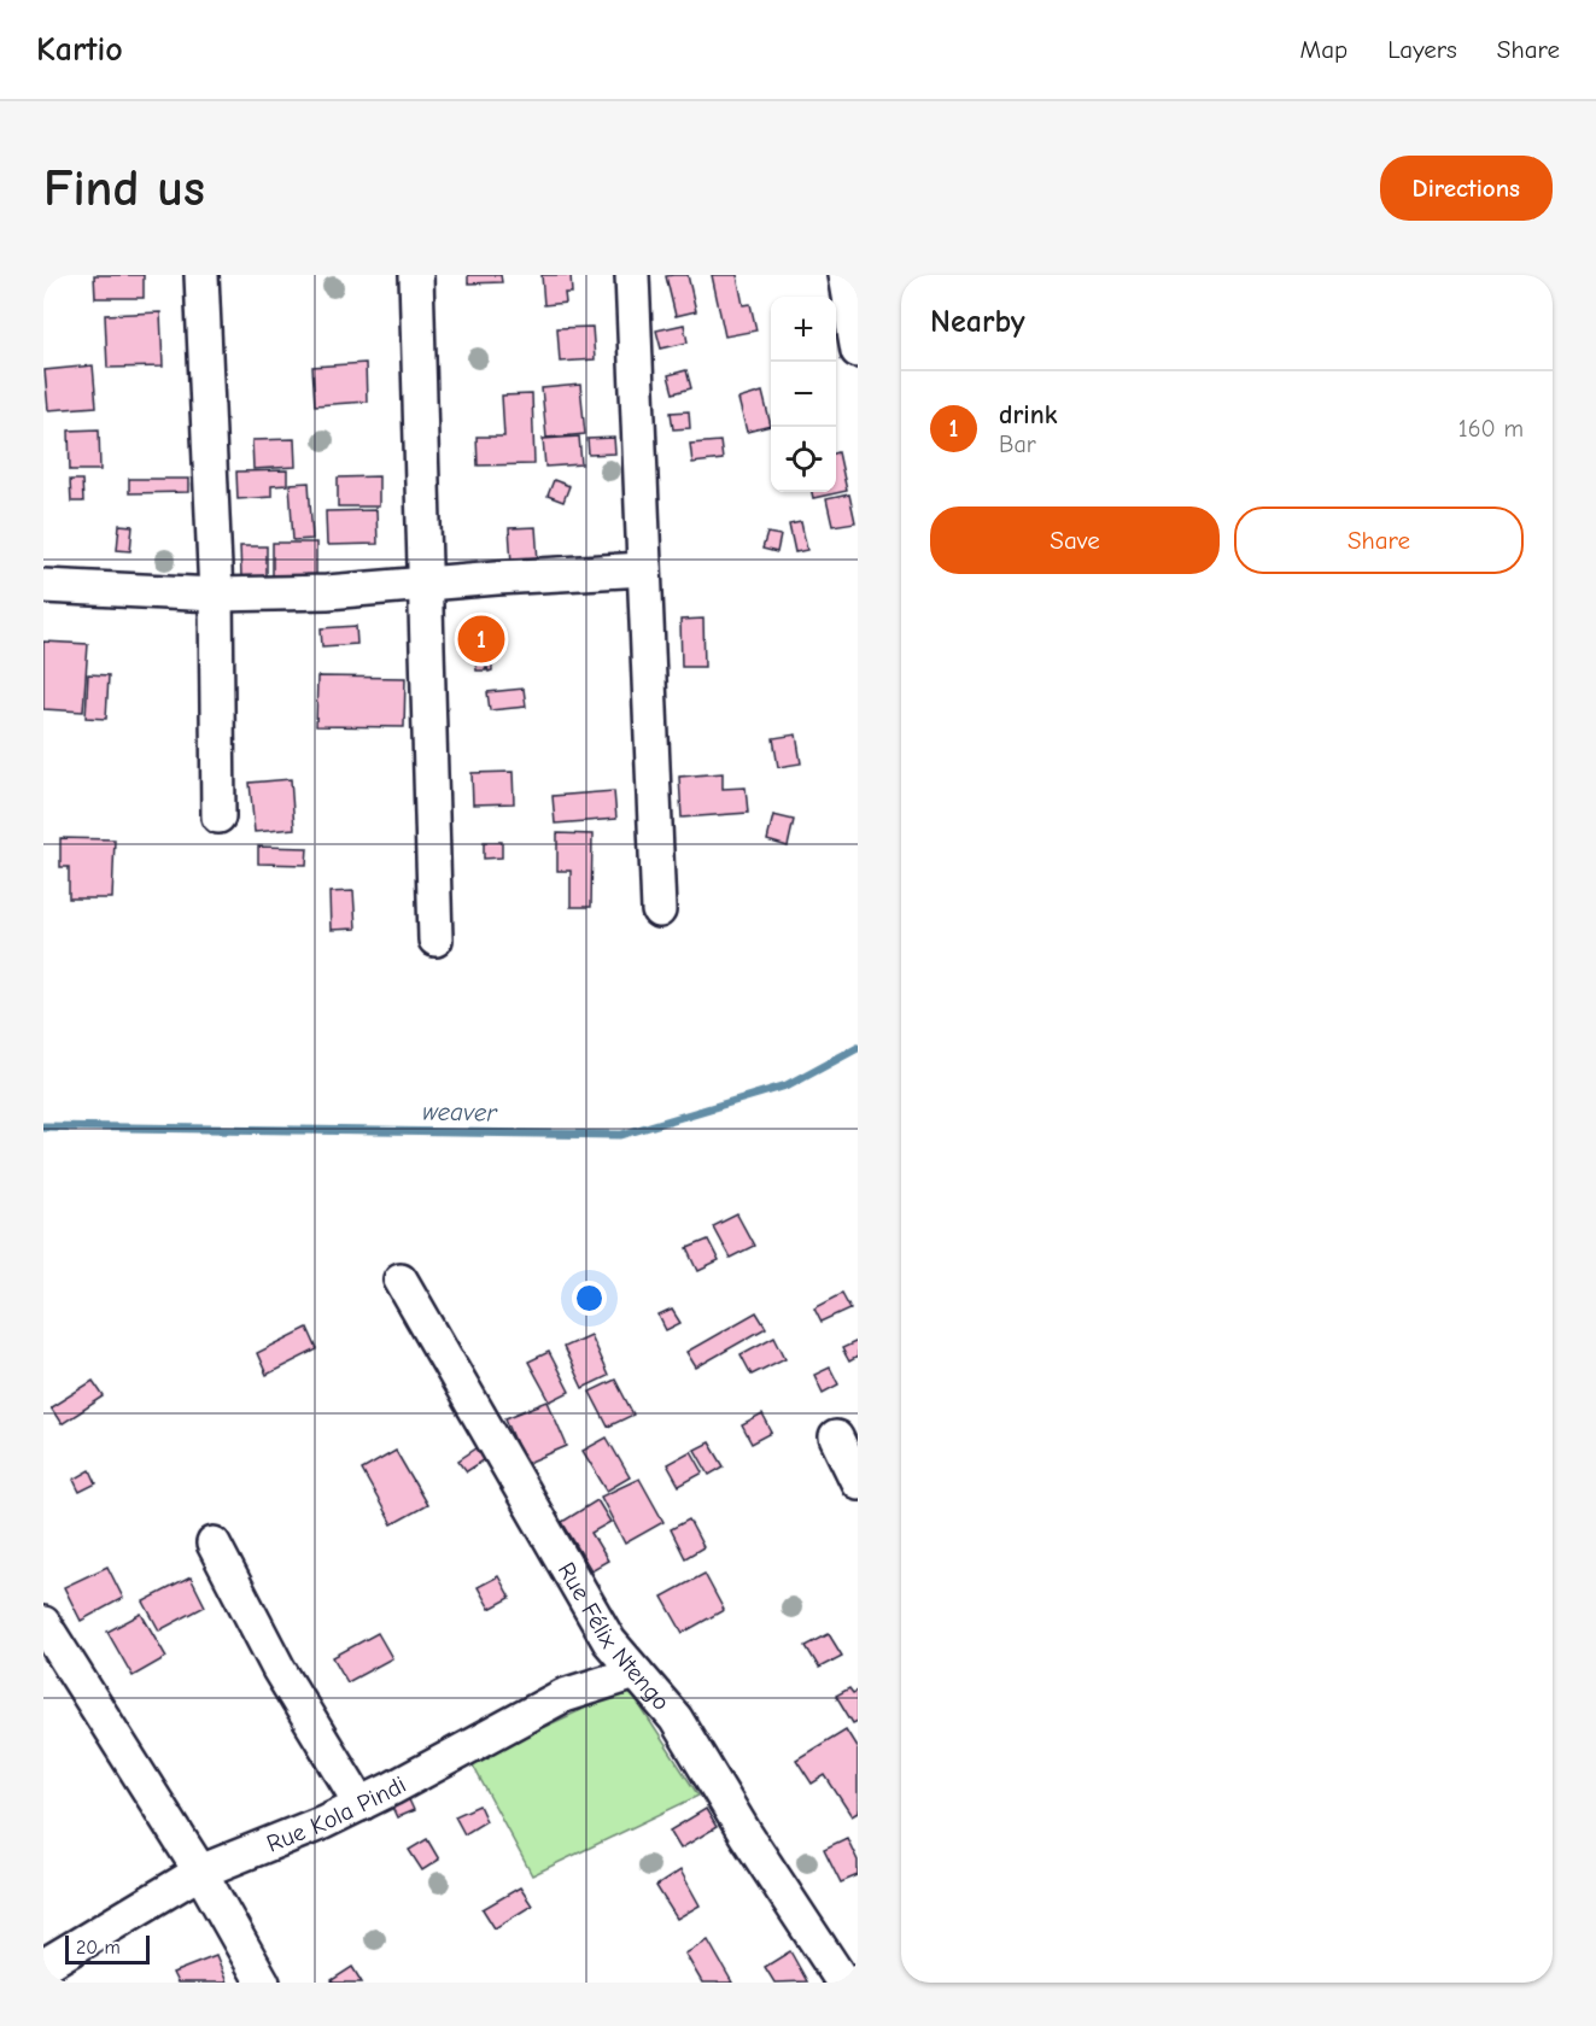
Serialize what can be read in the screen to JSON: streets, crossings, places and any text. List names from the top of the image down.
{
  "streets": {
    "street": ["Rue Félix Ntengo", "Rue Kola Pindi"]
  },
  "crossings": [
    ["Rue Félix Ntengo", "Rue Kola Pindi"]
  ],
  "water": ["weaver"],
  "scale_bar": "20 m",
  "page": {
    "header": "Kartio",
    "nav": ["Map", "Layers", "Share"],
    "buttons": [
      "Directions",
      ["Save", "Share"]
    ],
    "title": "Find us",
    "heading": "Nearby",
    "map_buttons": ["+", "−"],
    "list": [
      {
        "mark": "1",
        "name": "drink",
        "note": "Bar",
        "value": "160 m"
      }
    ],
    "pins": "1",
    "scale": "20 m"
  }
}
